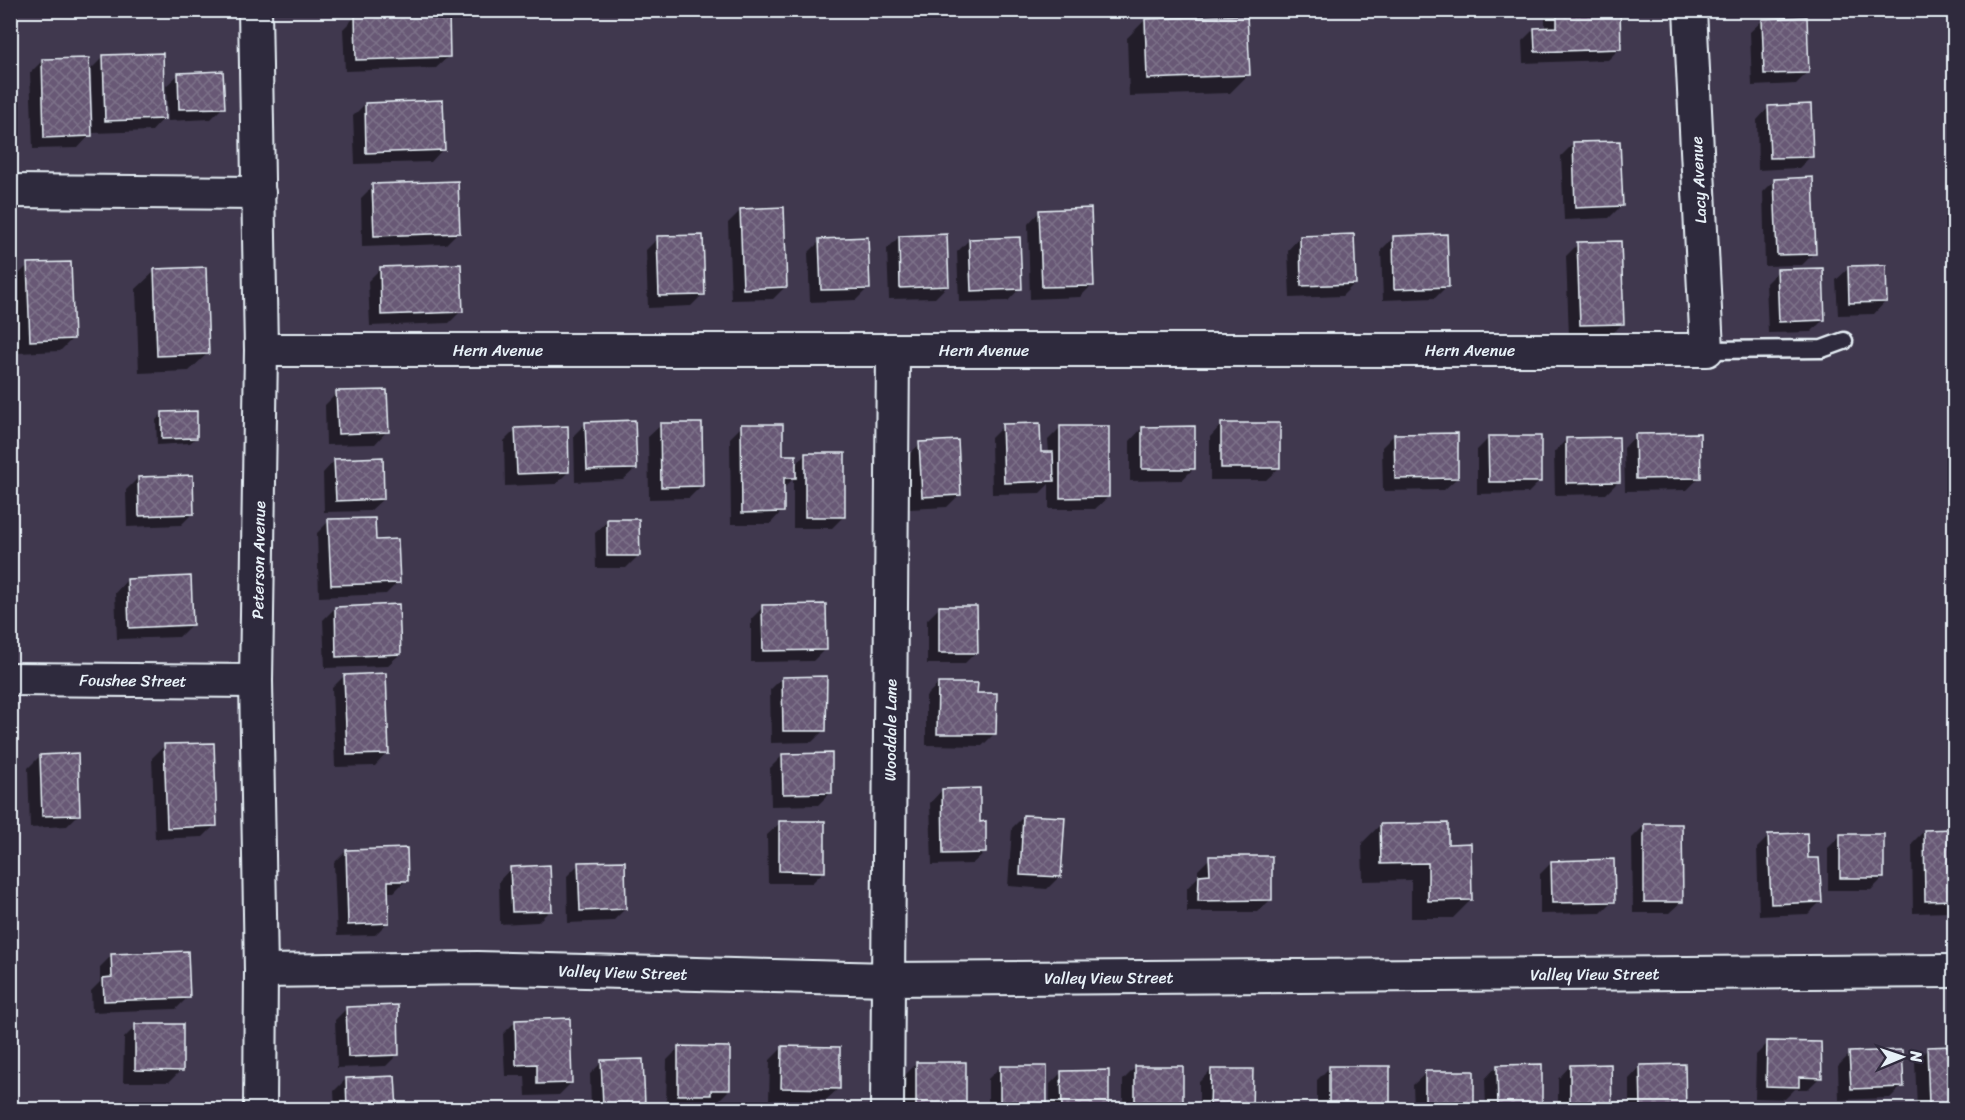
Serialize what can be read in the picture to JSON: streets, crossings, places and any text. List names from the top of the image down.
{
  "streets": {
    "street": [
      "Lacy Avenue",
      "Hern Avenue",
      "Peterson Avenue",
      "Foushee Street",
      "Wooddale Lane",
      "Valley View Street"
    ]
  },
  "crossings": [
    ["Lacy Avenue", "Hern Avenue"],
    ["Hern Avenue", "Peterson Avenue"],
    ["Hern Avenue", "Wooddale Lane"],
    ["Peterson Avenue", "Foushee Street"],
    ["Peterson Avenue", "Valley View Street"],
    ["Wooddale Lane", "Valley View Street"]
  ],
  "north": "right"
}
